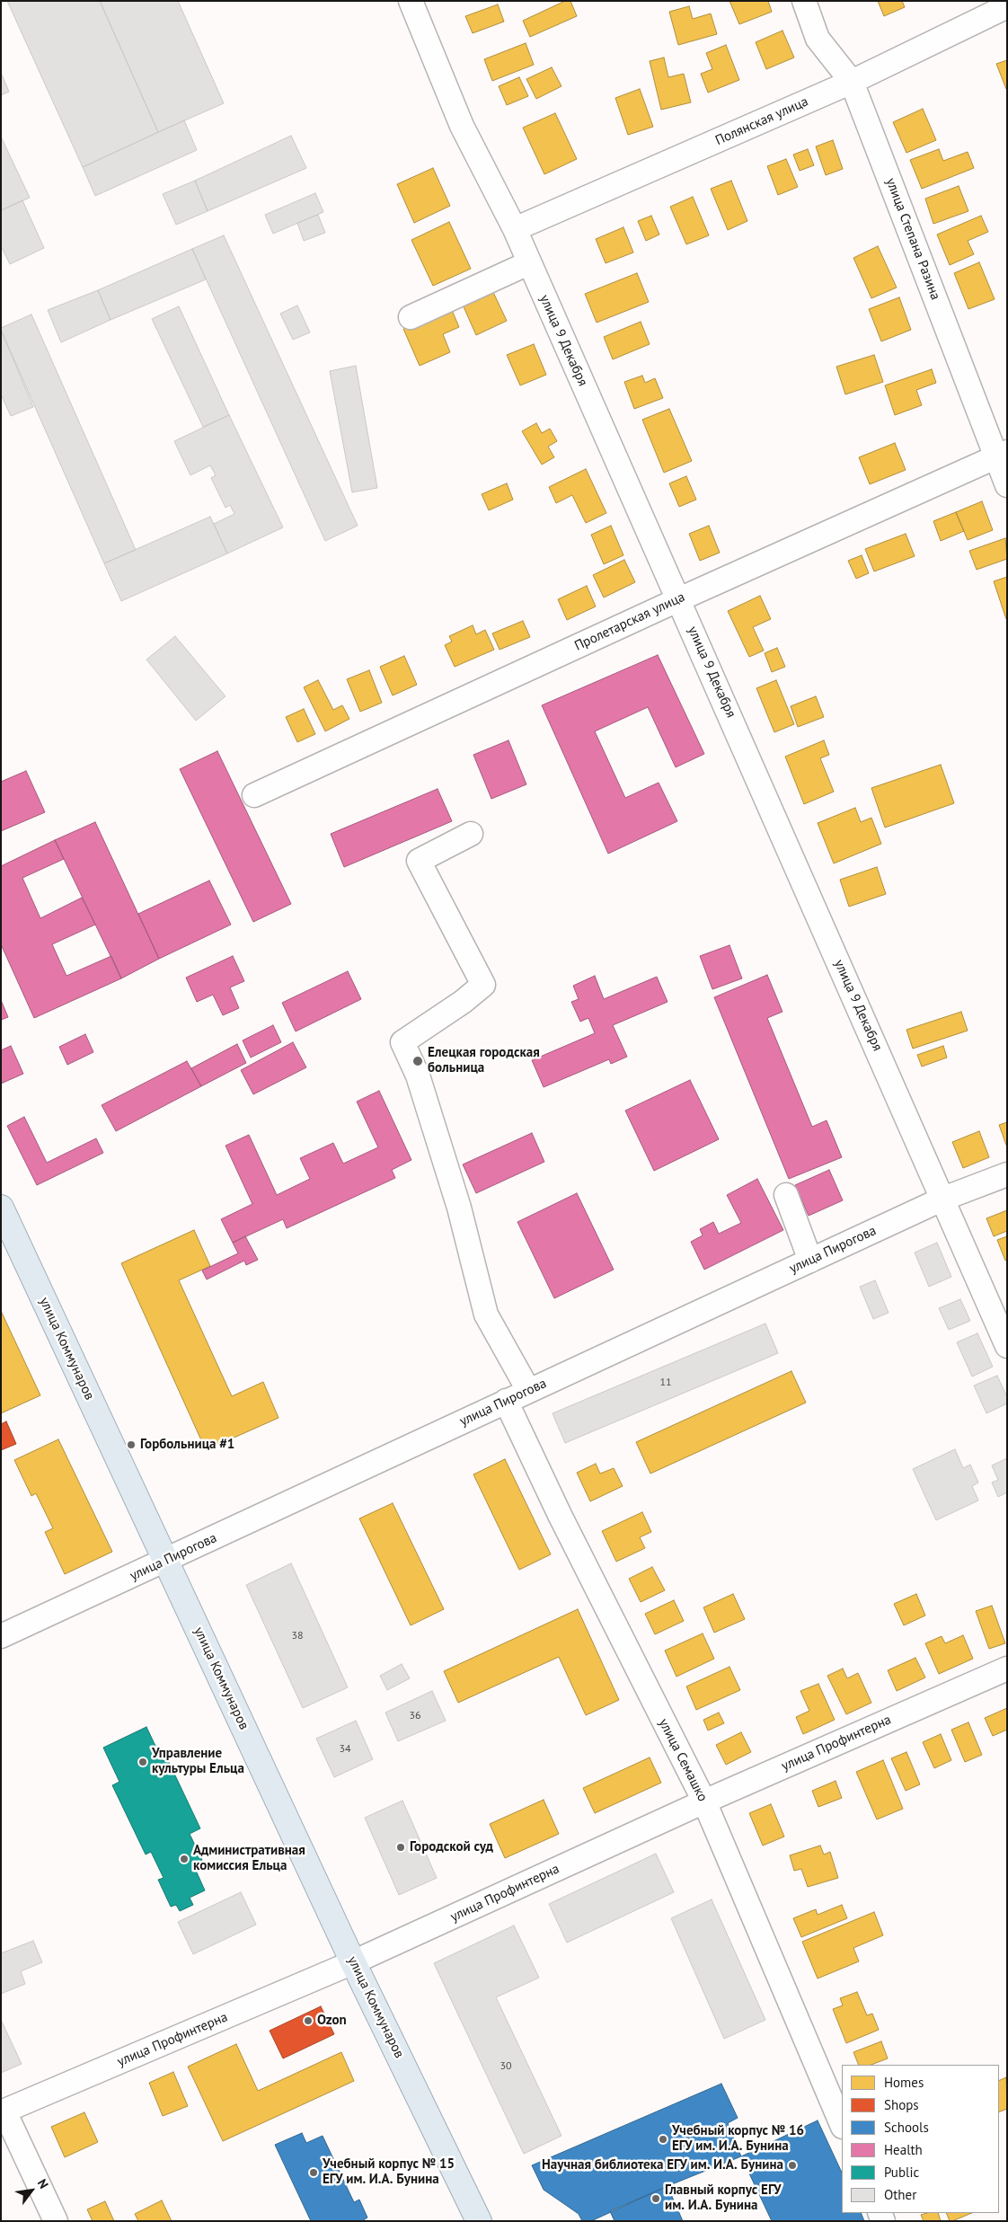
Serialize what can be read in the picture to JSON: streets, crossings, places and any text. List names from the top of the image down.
{
  "streets": {
    "main road": ["улица Коммунаров"],
    "street": [
      "Полянская улица",
      "улица Степана Разина",
      "улица 9 Декабря",
      "Пролетарская улица",
      "улица Пирогова",
      "улица Профинтерна",
      "улица Семашко"
    ]
  },
  "crossings": [
    ["Полянская улица", "улица Степана Разина"],
    ["Полянская улица", "улица 9 Декабря"],
    ["улица Степана Разина", "Пролетарская улица"],
    ["улица 9 Декабря", "Пролетарская улица"],
    ["улица 9 Декабря", "улица Пирогова"],
    ["улица Пирогова", "улица Коммунаров"],
    ["улица Пирогова", "улица Семашко"],
    ["улица Коммунаров", "улица Профинтерна"],
    ["улица Профинтерна", "улица Семашко"]
  ],
  "places": [
    "Елецкая городская больница",
    "Горбольница #1",
    "Управление культуры Ельца",
    "Городской суд",
    "Административная комиссия Ельца",
    "Ozon",
    "Учебный корпус № 16 ЕГУ им. И.А. Бунина",
    "Научная библиотека ЕГУ им. И.А. Бунина",
    "Учебный корпус № 15 ЕГУ им. И.А. Бунина",
    "Главный корпус ЕГУ им. И.А. Бунина"
  ],
  "house_numbers": [
    "11",
    "38",
    "36",
    "34",
    "30"
  ],
  "legend": [
    "Homes",
    "Shops",
    "Schools",
    "Health",
    "Public",
    "Other"
  ],
  "north": "top right"
}
